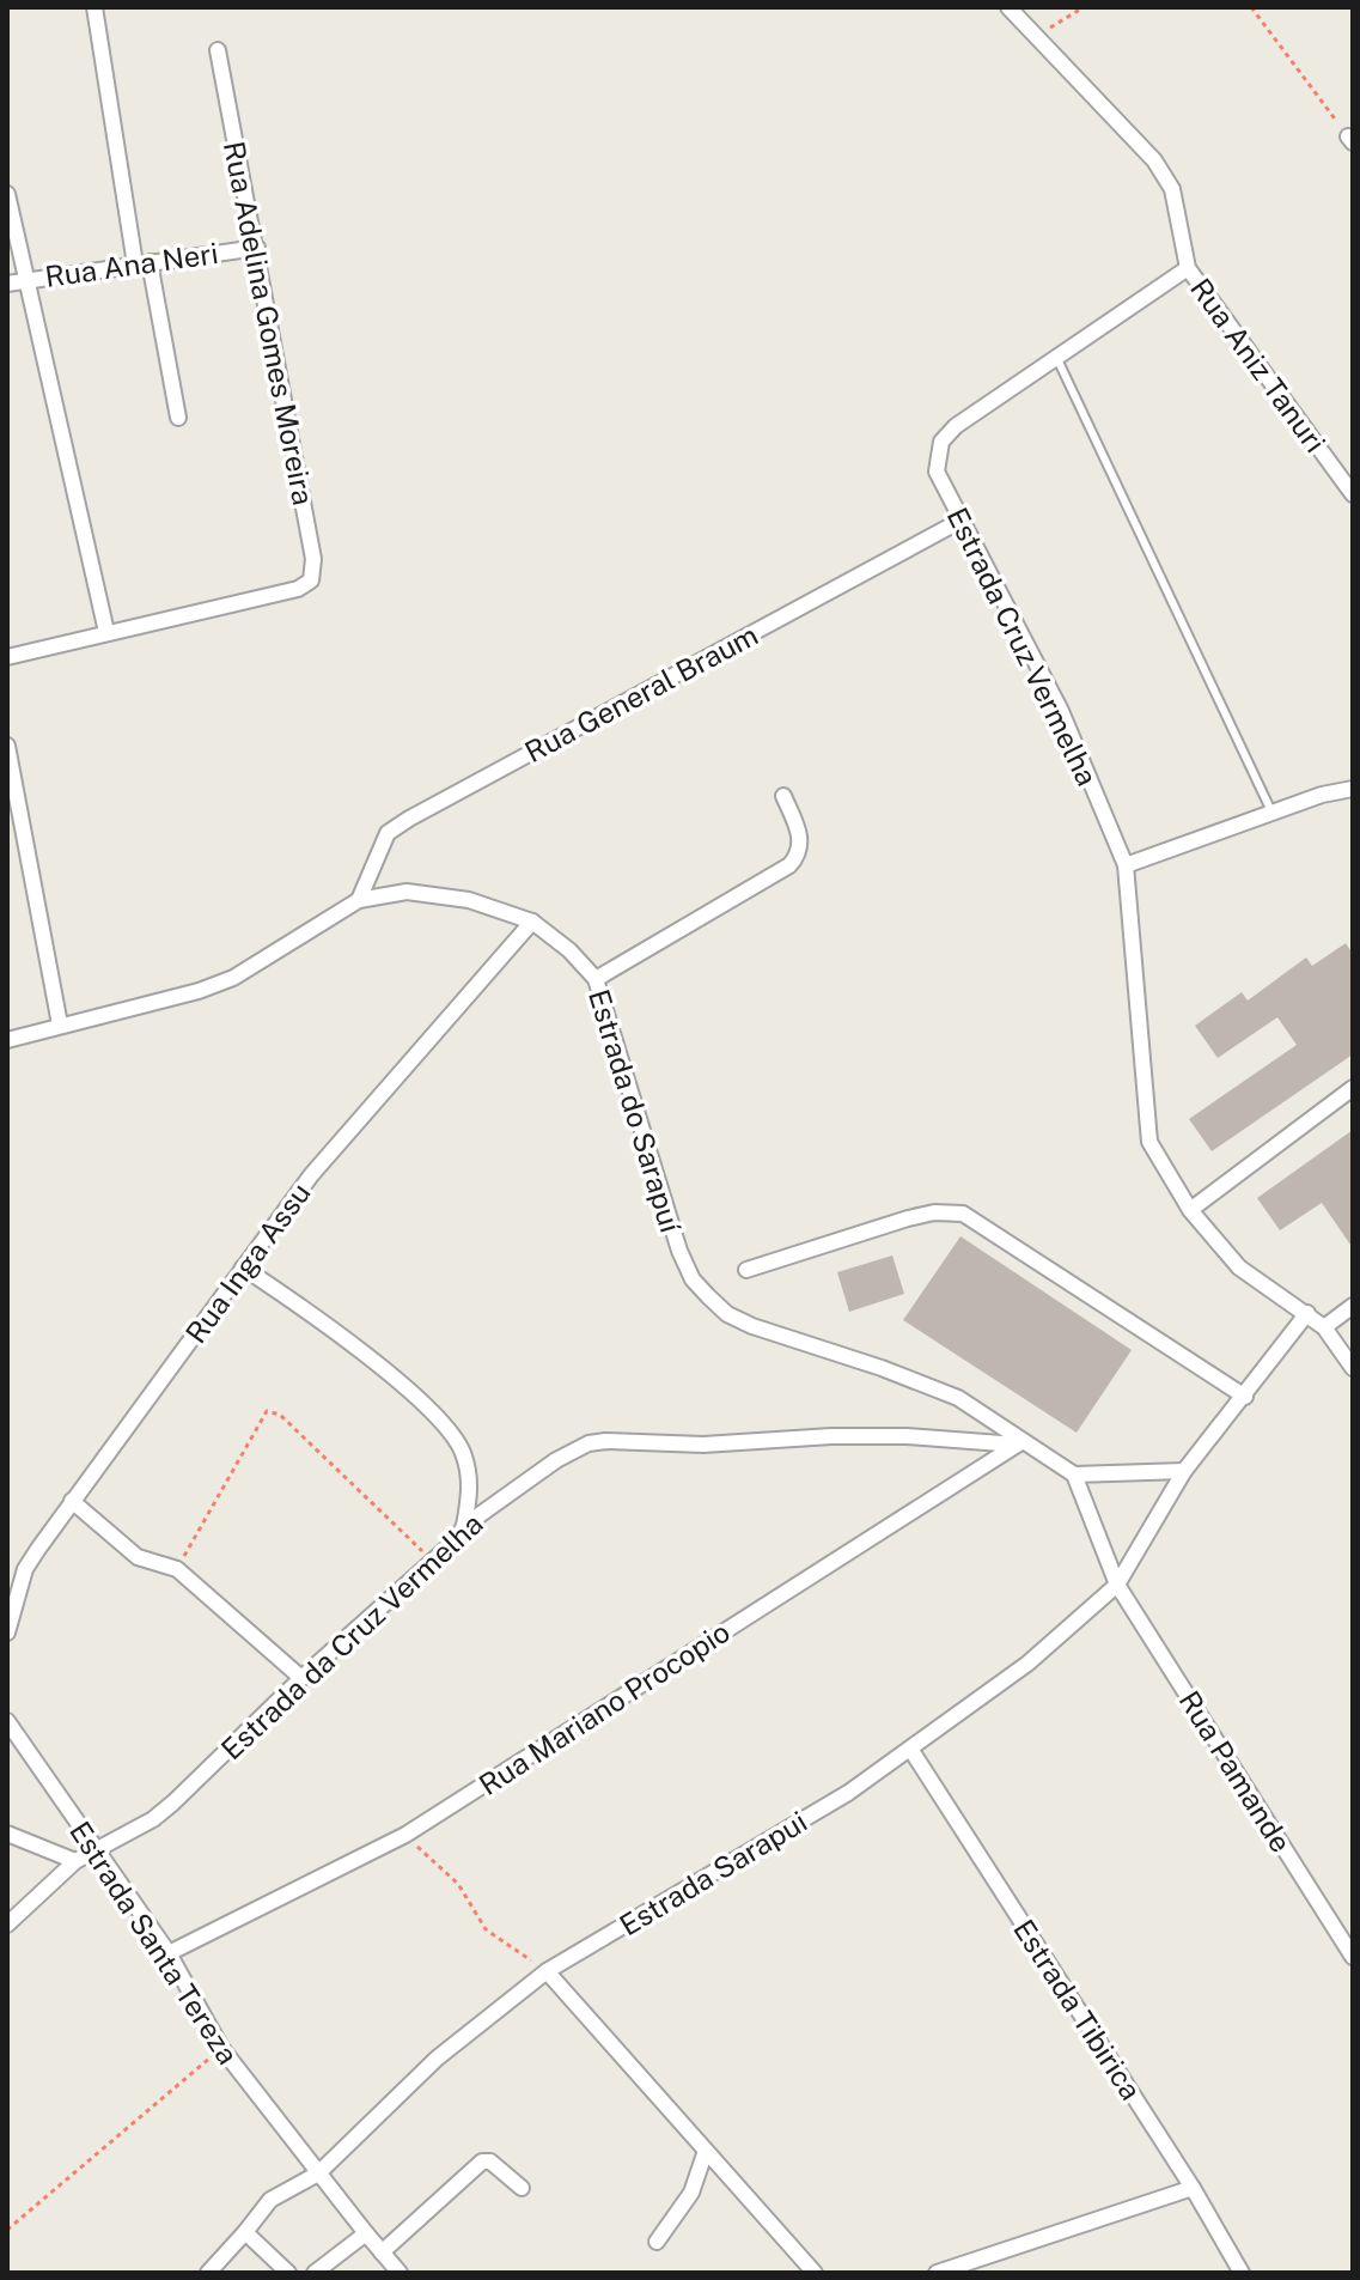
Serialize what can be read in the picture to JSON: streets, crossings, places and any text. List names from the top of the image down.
{
  "streets": {
    "street": [
      "Rua Ana Neri",
      "Rua Adelina Gomes Moreira",
      "Rua Aniz Tanuri",
      "Estrada Cruz Vermelha",
      "Rua General Braum",
      "Estrada do Sarapuí",
      "Rua Inga Assu",
      "Estrada da Cruz Vermelha",
      "Rua Mariano Procopio",
      "Rua Pamande",
      "Estrada Sarapui",
      "Estrada Santa Tereza",
      "Estrada Tibirica"
    ]
  },
  "crossings": [
    ["Rua Ana Neri", "Rua Adelina Gomes Moreira"],
    ["Rua Aniz Tanuri", "Estrada Cruz Vermelha"],
    ["Estrada Cruz Vermelha", "Rua General Braum"],
    ["Rua General Braum", "Estrada do Sarapuí"],
    ["Estrada do Sarapuí", "Rua Inga Assu"],
    ["Estrada do Sarapuí", "Estrada da Cruz Vermelha"],
    ["Estrada do Sarapuí", "Rua Mariano Procopio"],
    ["Estrada da Cruz Vermelha", "Rua Mariano Procopio"],
    ["Estrada da Cruz Vermelha", "Estrada Santa Tereza"],
    ["Rua Mariano Procopio", "Estrada Santa Tereza"],
    ["Rua Pamande", "Estrada Sarapui"],
    ["Estrada Sarapui", "Estrada Santa Tereza"],
    ["Estrada Sarapui", "Estrada Tibirica"]
  ]
}
